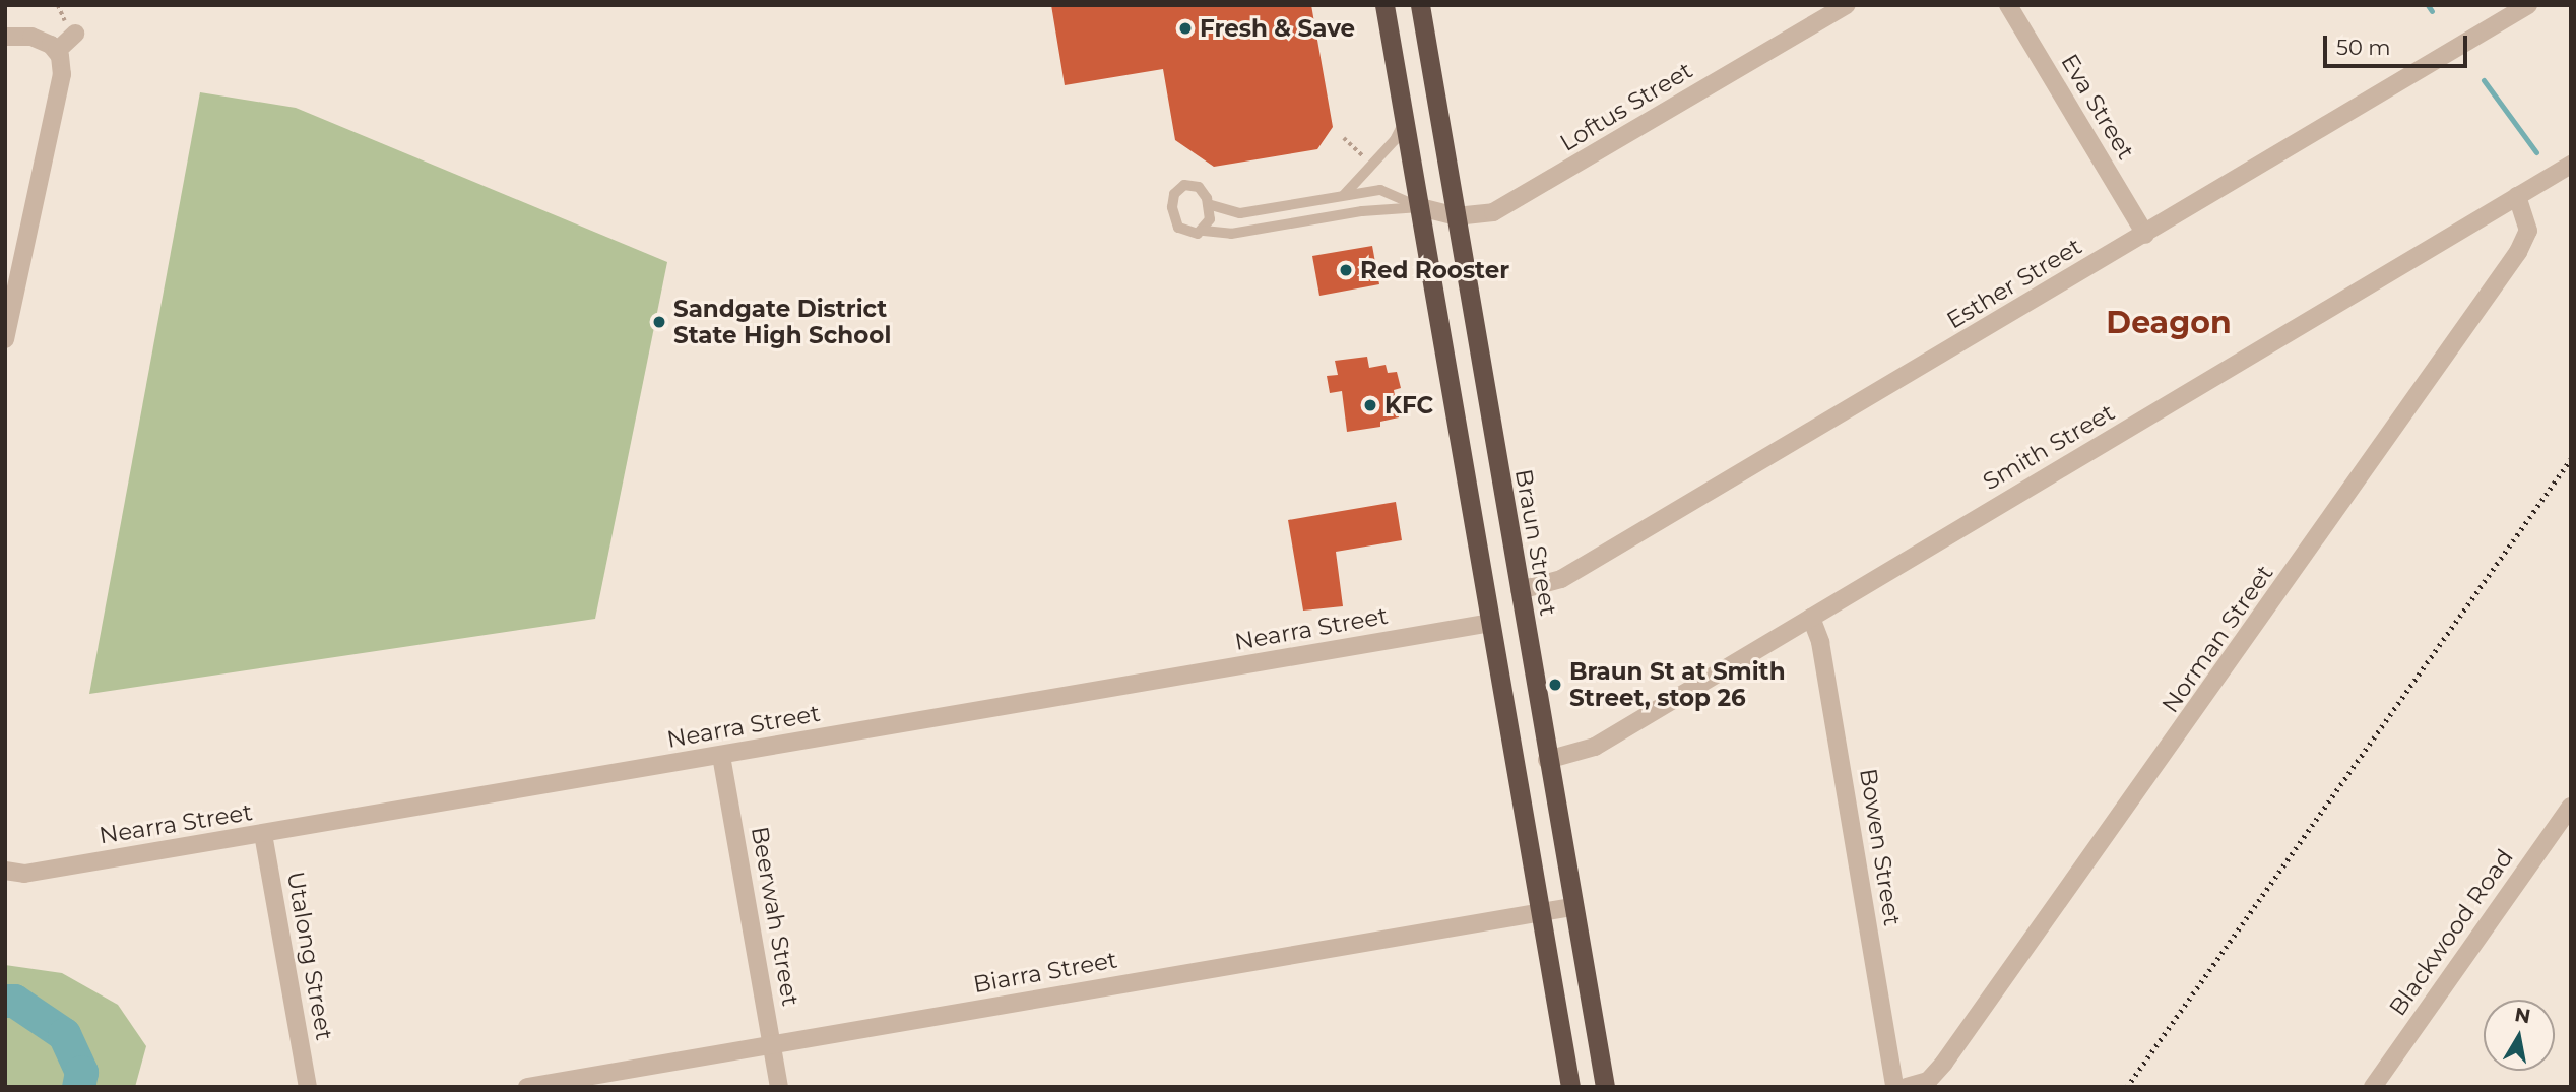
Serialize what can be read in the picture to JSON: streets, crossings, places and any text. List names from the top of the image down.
{
  "streets": {
    "highway": ["Braun Street"],
    "street": [
      "Loftus Street",
      "Eva Street",
      "Esther Street",
      "Smith Street",
      "Nearra Street",
      "Norman Street",
      "Bowen Street",
      "Beerwah Street",
      "Blackwood Road",
      "Utalong Street",
      "Biarra Street"
    ]
  },
  "crossings": [
    ["Loftus Street", "Braun Street"],
    ["Eva Street", "Esther Street"],
    ["Esther Street", "Braun Street"],
    ["Smith Street", "Braun Street"],
    ["Smith Street", "Norman Street"],
    ["Smith Street", "Bowen Street"],
    ["Braun Street", "Biarra Street"],
    ["Nearra Street", "Beerwah Street"],
    ["Nearra Street", "Utalong Street"],
    ["Beerwah Street", "Biarra Street"]
  ],
  "districts": ["Deagon"],
  "places": [
    "Fresh & Save",
    "Red Rooster",
    "Sandgate District State High School",
    "KFC",
    "Braun St at Smith Street, stop 26"
  ],
  "scale_bar": "50 m",
  "north": "top"
}
